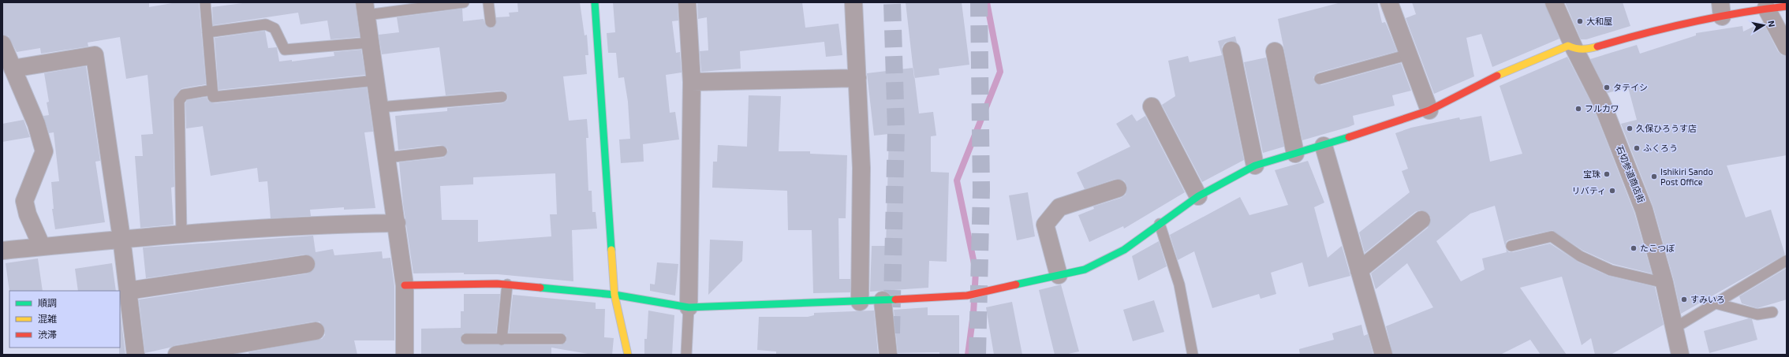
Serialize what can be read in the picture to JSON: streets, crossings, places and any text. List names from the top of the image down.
{
  "streets": {
    "street": ["石切参道商店街"]
  },
  "places": [
    "大和屋",
    "タテイシ",
    "フルカワ",
    "久保ひろうす店",
    "ふくろう",
    "宝珠",
    "Ishikiri Sando Post Office",
    "リバティ",
    "たこつぼ",
    "すみいろ"
  ],
  "legend": ["順調", "混雑", "渋滞"],
  "north": "right"
}
